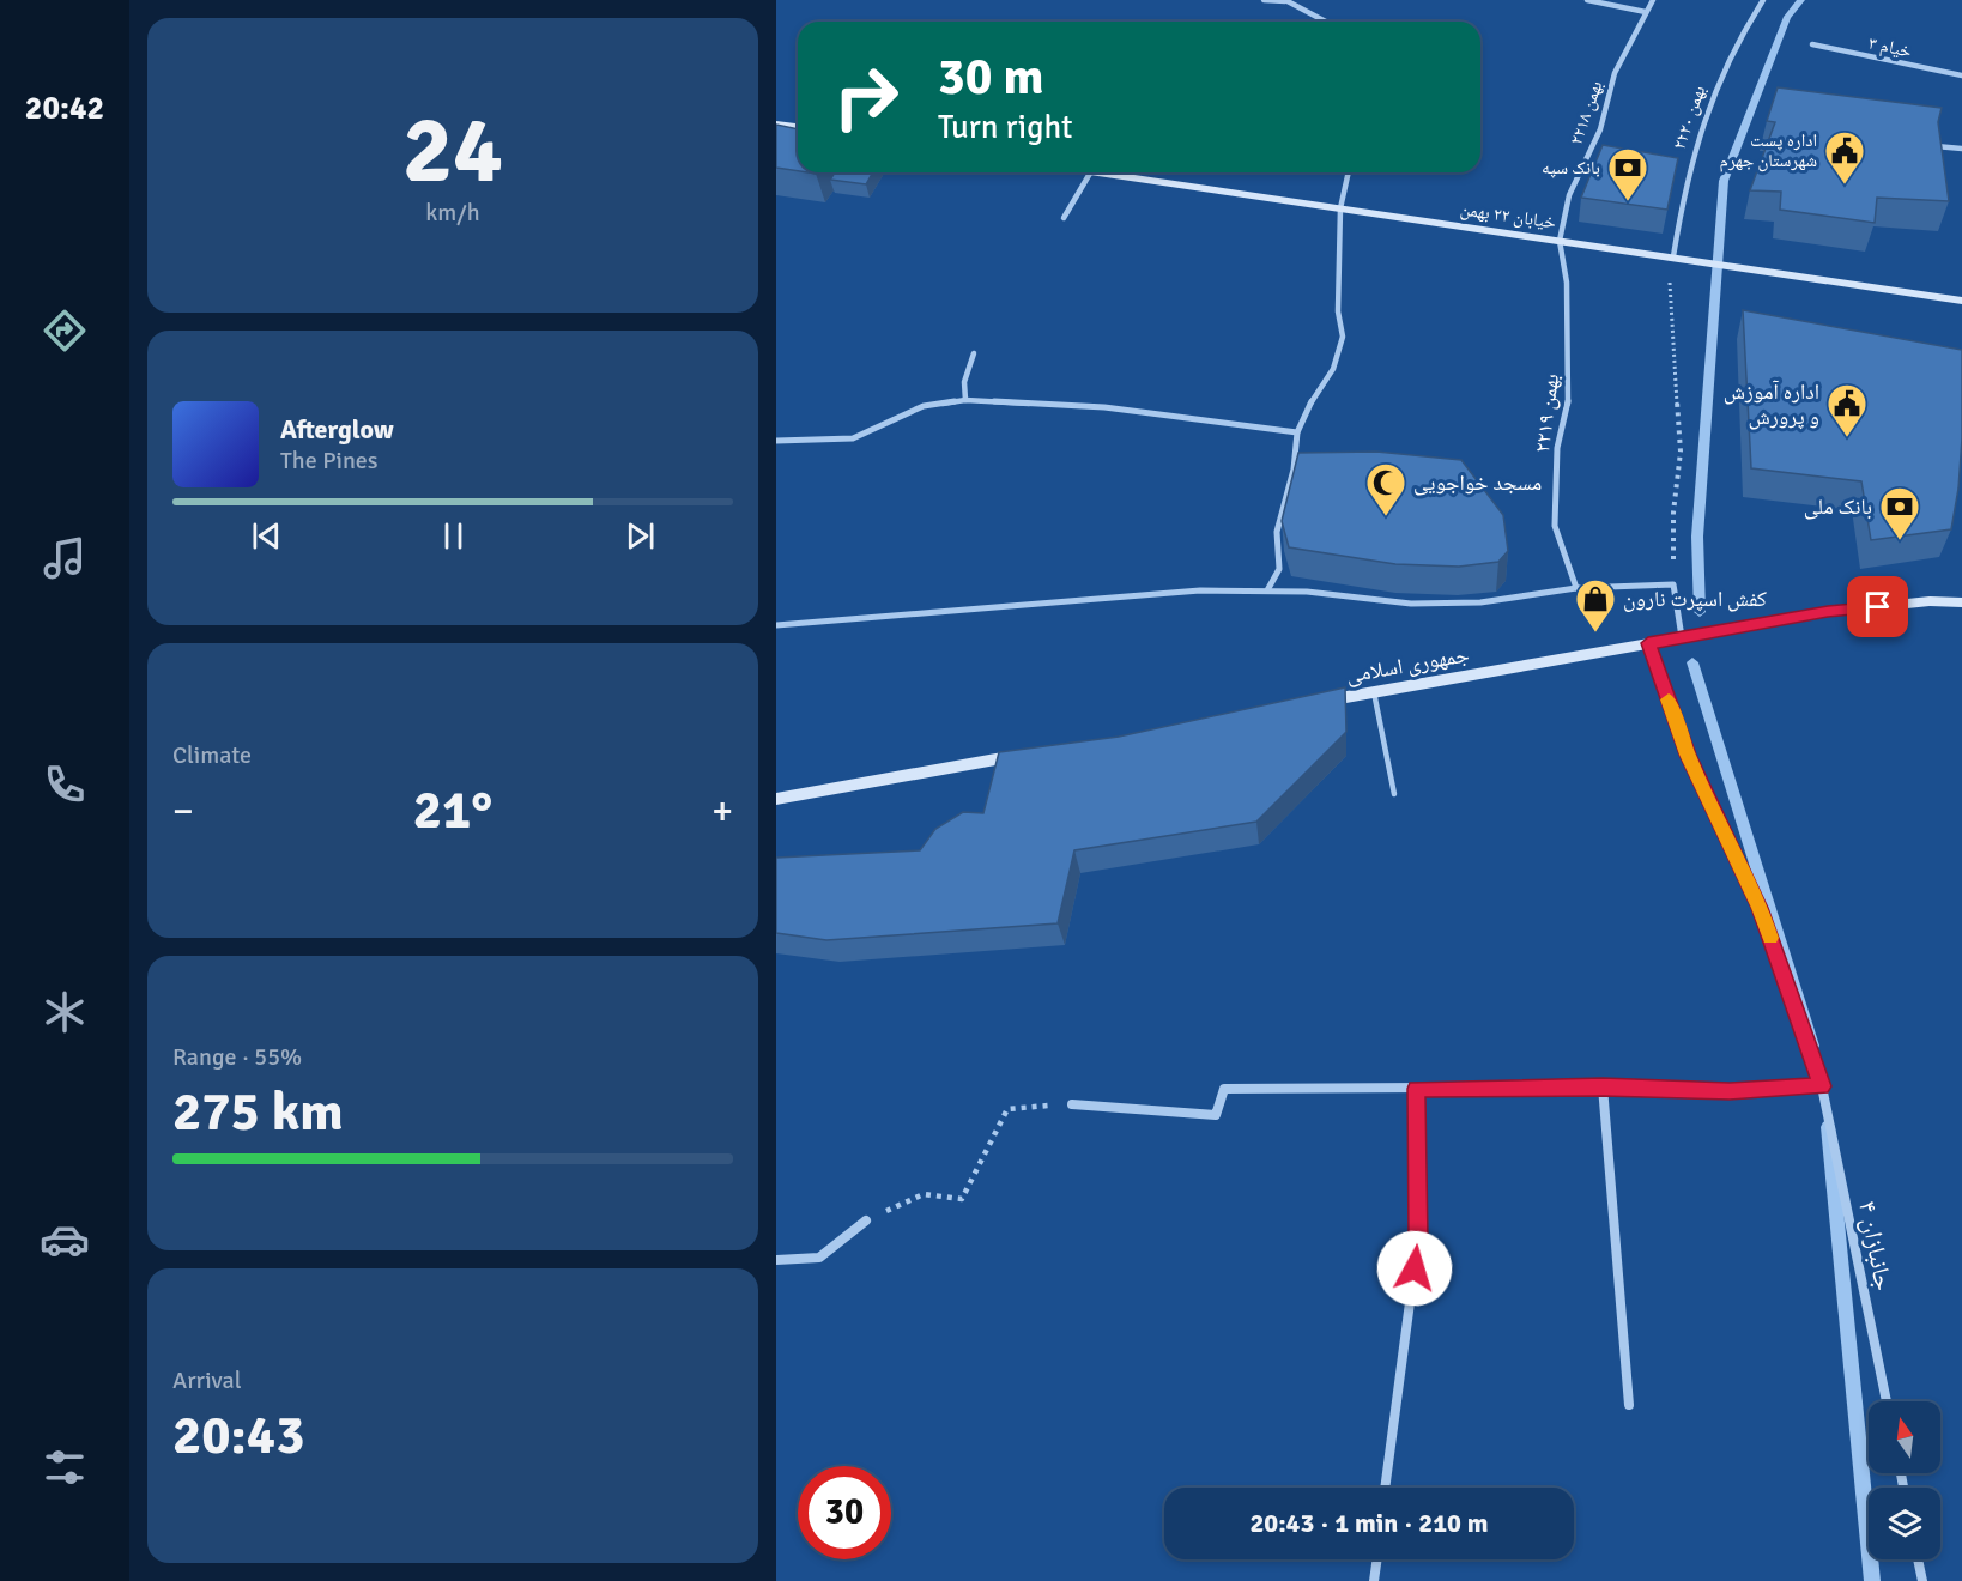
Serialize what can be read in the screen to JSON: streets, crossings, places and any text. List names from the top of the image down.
{
  "streets": {
    "main road": ["خیابان ۲۲ بهمن", "جمهوری اسلامی"],
    "street": [
      "خیام ۳",
      "۲۲بهمن ۱۸",
      "۲۲بهمن ۲۰",
      "۲۲بهمن ۱۹",
      "جانبازان ۴"
    ]
  },
  "crossings": [
    ["۲۲بهمن ۱۸", "خیابان ۲۲ بهمن"],
    ["۲۲بهمن ۱۸", "۲۲بهمن ۱۹"],
    ["۲۲بهمن ۲۰", "خیابان ۲۲ بهمن"],
    ["خیابان ۲۲ بهمن", "۲۲بهمن ۱۹"],
    ["جمهوری اسلامی", "جانبازان ۴"]
  ],
  "places": {
    "public building": ["اداره پست شهرستان جهرم", "اداره آموزش و پرورش"],
    "bank": ["بانک سپه", "بانک ملی"],
    "mosque": ["مسجد خواجویی"],
    "shop": ["کفش اسپرت نارون"]
  },
  "north": "top",
  "page": {
    "tabs": "20:42",
    "tile": [
      ["24", "km/h"],
      "Climate",
      ["Range · 55%", "275 km"],
      ["Arrival", "20:43"]
    ],
    "turn": ["30 m", "Turn right"],
    "song": ["Afterglow", "The Pines"],
    "heat": ["−", "21°", "+"],
    "limit": "30",
    "trip": "20:43 · 1 min · 210 m"
  }
}
